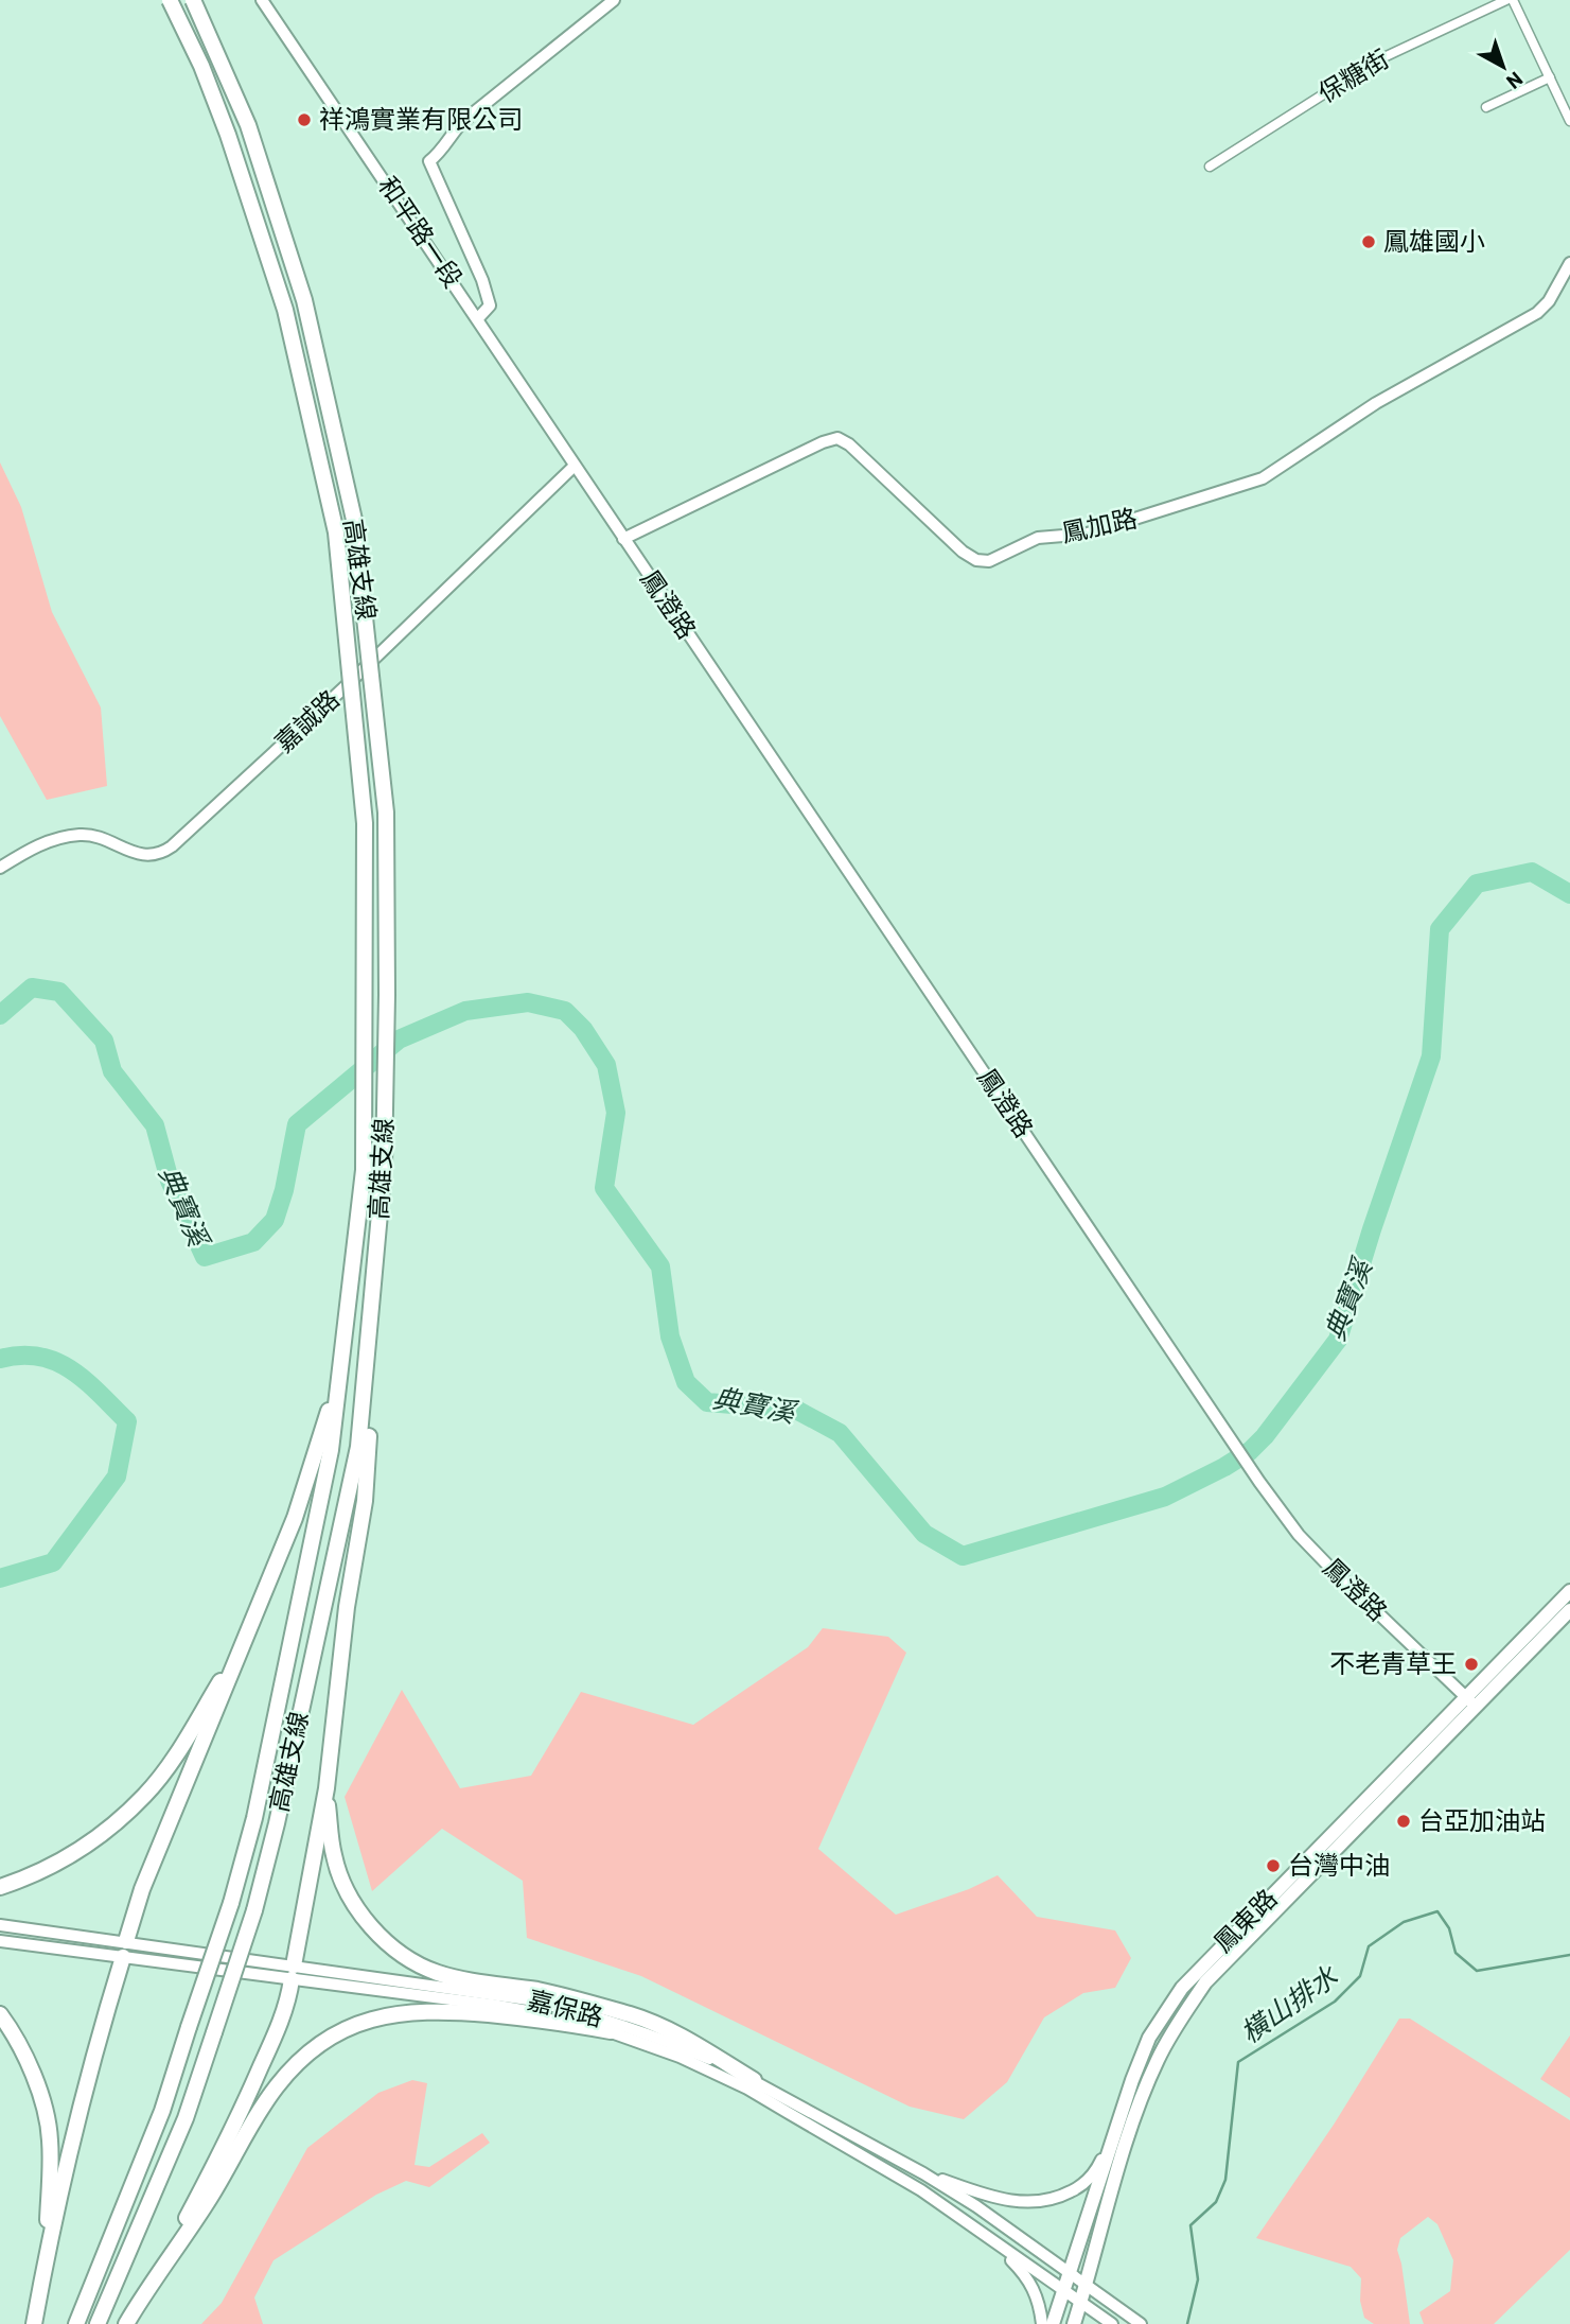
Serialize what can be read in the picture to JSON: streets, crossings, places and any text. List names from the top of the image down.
{
  "streets": {
    "highway": ["高雄支線"],
    "main road": ["鳳東路"],
    "street": [
      "保糖街",
      "和平路一段",
      "鳳加路",
      "鳳澄路",
      "嘉誠路",
      "嘉保路"
    ]
  },
  "crossings": [
    ["和平路一段", "鳳澄路"],
    ["和平路一段", "嘉誠路"],
    ["鳳加路", "鳳澄路"],
    ["鳳澄路", "嘉誠路"],
    ["鳳澄路", "鳳東路"],
    ["鳳東路", "嘉保路"]
  ],
  "water": ["典寶溪", "橫山排水"],
  "places": [
    "祥鴻實業有限公司",
    "鳳雄國小",
    "不老青草王",
    "台亞加油站",
    "台灣中油"
  ],
  "north": "bottom right"
}
